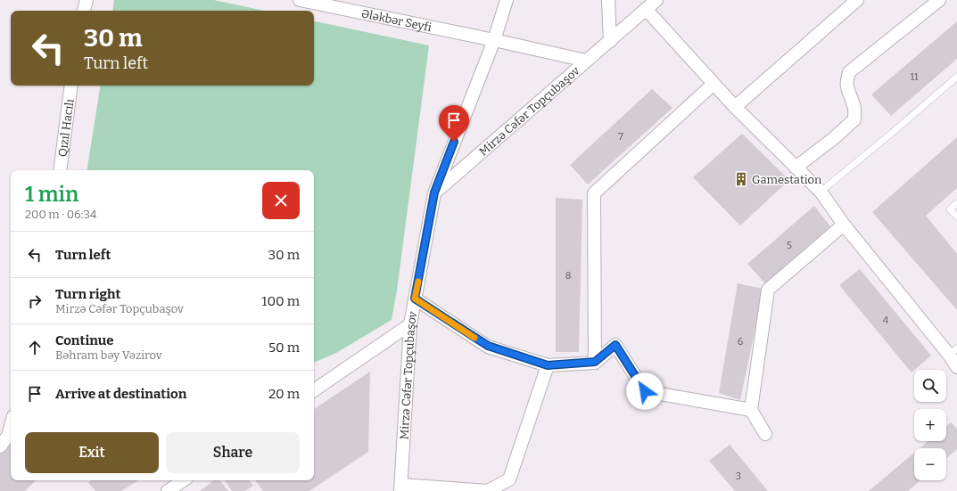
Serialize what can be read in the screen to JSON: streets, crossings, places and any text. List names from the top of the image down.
{
  "streets": {
    "street": ["Ələkbər Seyfi", "Mirzə Cəfər Topçubaşov", "Qızıl Hacılı"]
  },
  "crossings": [
    ["Ələkbər Seyfi", "Mirzə Cəfər Topçubaşov"]
  ],
  "places": {
    "building": ["Gamestation"]
  },
  "house_numbers": [
    "11",
    "7",
    "5",
    "8",
    "4",
    "6",
    "3"
  ],
  "page": {
    "turn": ["30 m", "Turn left"],
    "heading": ["1 min", "200 m · 06:34"],
    "list": [
      {
        "name": "Turn left",
        "value": "30 m"
      },
      {
        "name": "Turn right",
        "note": "Mirzə Cəfər Topçubaşov",
        "value": "100 m"
      },
      {
        "name": "Continue",
        "note": "Bəhram bəy Vəzirov",
        "value": "50 m"
      },
      {
        "name": "Arrive at destination",
        "value": "20 m"
      }
    ],
    "map_buttons": ["+", "−"],
    "buttons": ["Exit", "Share"]
  }
}
